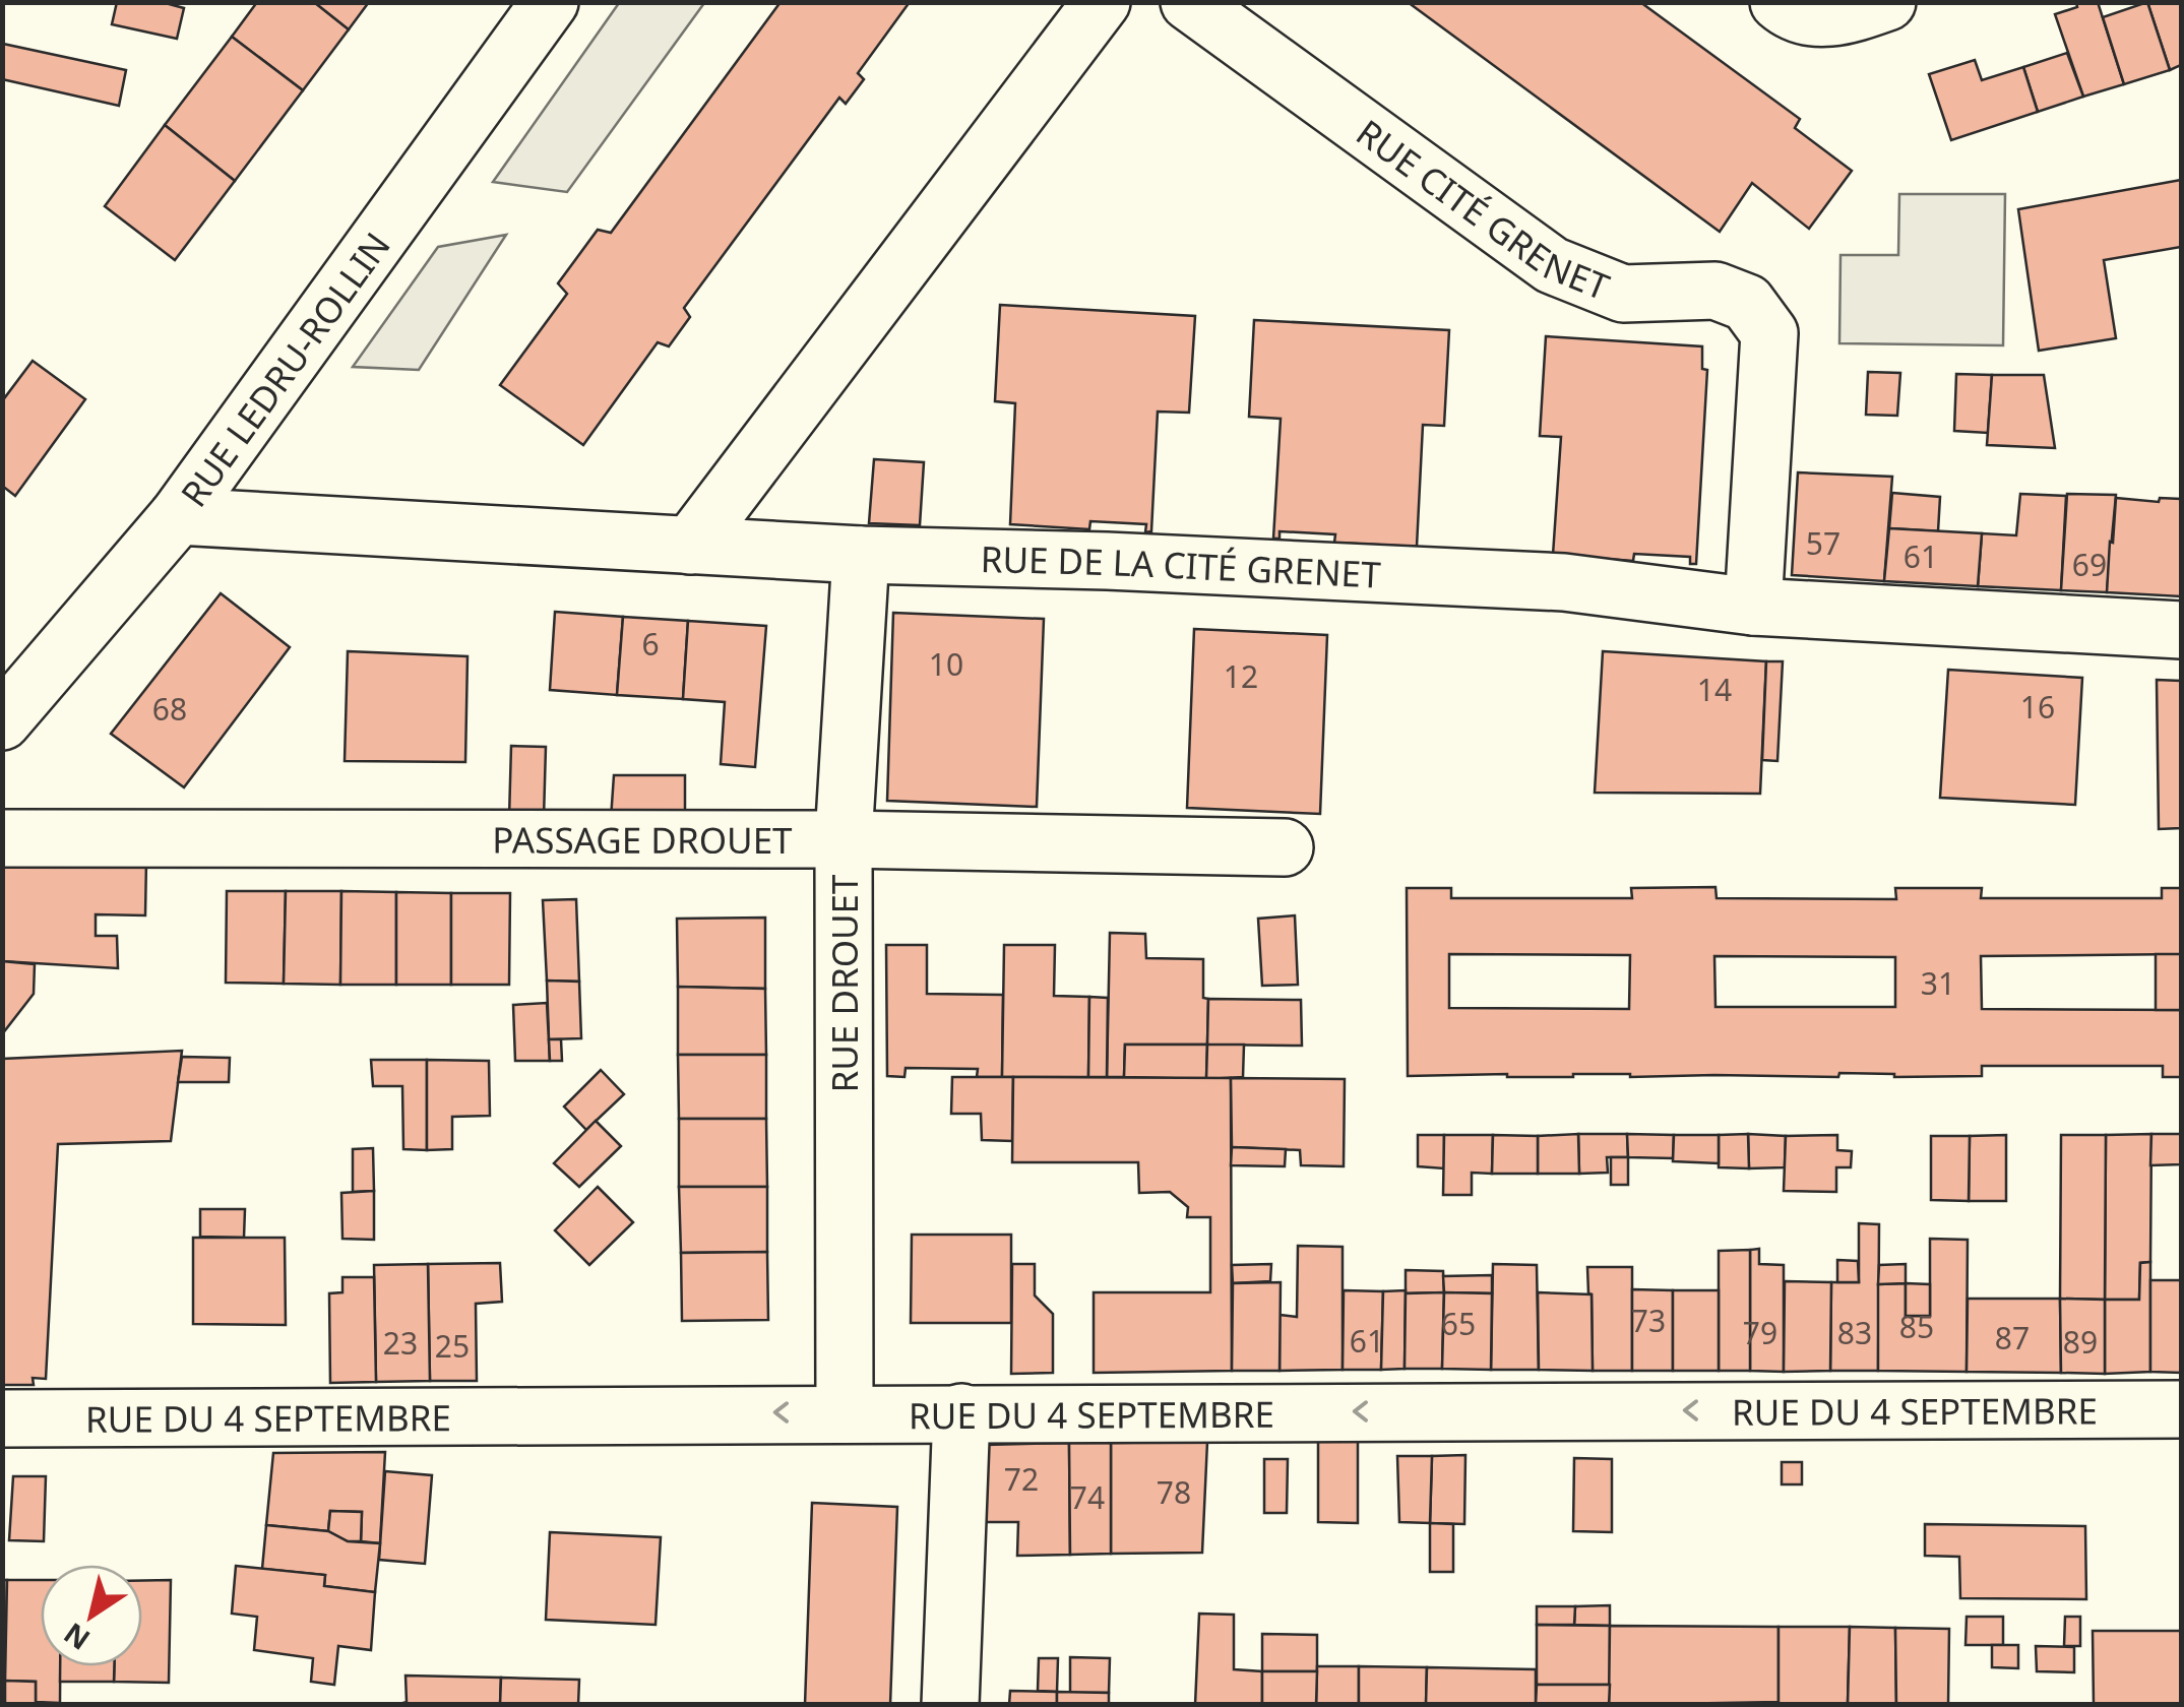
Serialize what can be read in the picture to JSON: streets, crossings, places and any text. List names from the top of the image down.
{
  "streets": {
    "street": [
      "RUE CITÉ GRENET",
      "RUE LEDRU-ROLLIN",
      "RUE DE LA CITÉ GRENET",
      "PASSAGE DROUET",
      "RUE DROUET",
      "RUE DU 4 SEPTEMBRE"
    ]
  },
  "crossings": [
    ["RUE CITÉ GRENET", "RUE DE LA CITÉ GRENET"],
    ["RUE LEDRU-ROLLIN", "RUE DE LA CITÉ GRENET"],
    ["RUE DE LA CITÉ GRENET", "RUE DROUET"],
    ["PASSAGE DROUET", "RUE DROUET"],
    ["RUE DROUET", "RUE DU 4 SEPTEMBRE"]
  ],
  "one_way": ["RUE DU 4 SEPTEMBRE"],
  "house_numbers": [
    "57",
    "61",
    "69",
    "6",
    "10",
    "12",
    "14",
    "16",
    "68",
    "31",
    "73",
    "65",
    "85",
    "79",
    "83",
    "87",
    "61",
    "89",
    "23",
    "25",
    "72",
    "78",
    "74"
  ],
  "north": "bottom left"
}
